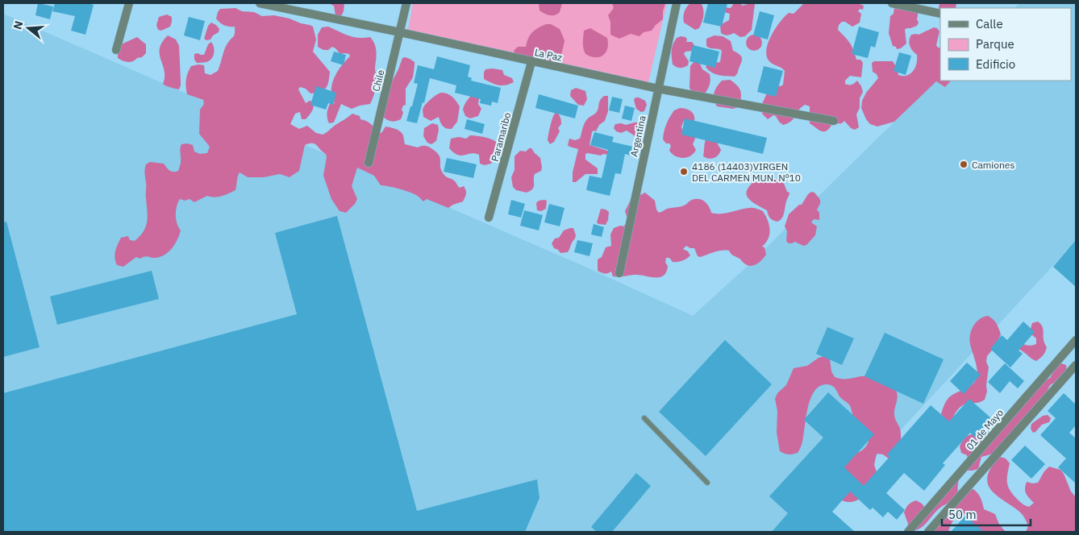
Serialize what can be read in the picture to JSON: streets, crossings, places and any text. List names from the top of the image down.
{
  "streets": {
    "street": [
      "La Paz",
      "Chile",
      "Argentina",
      "Paramaribo",
      "01 de Mayo"
    ]
  },
  "crossings": [
    ["La Paz", "Chile"],
    ["La Paz", "Argentina"],
    ["La Paz", "Paramaribo"]
  ],
  "places": ["Camiones", "4186 (14403)VIRGEN DEL CARMEN MUN. Nº10"],
  "legend": ["Calle", "Parque", "Edificio"],
  "scale_bar": "50 m",
  "north": "left"
}
